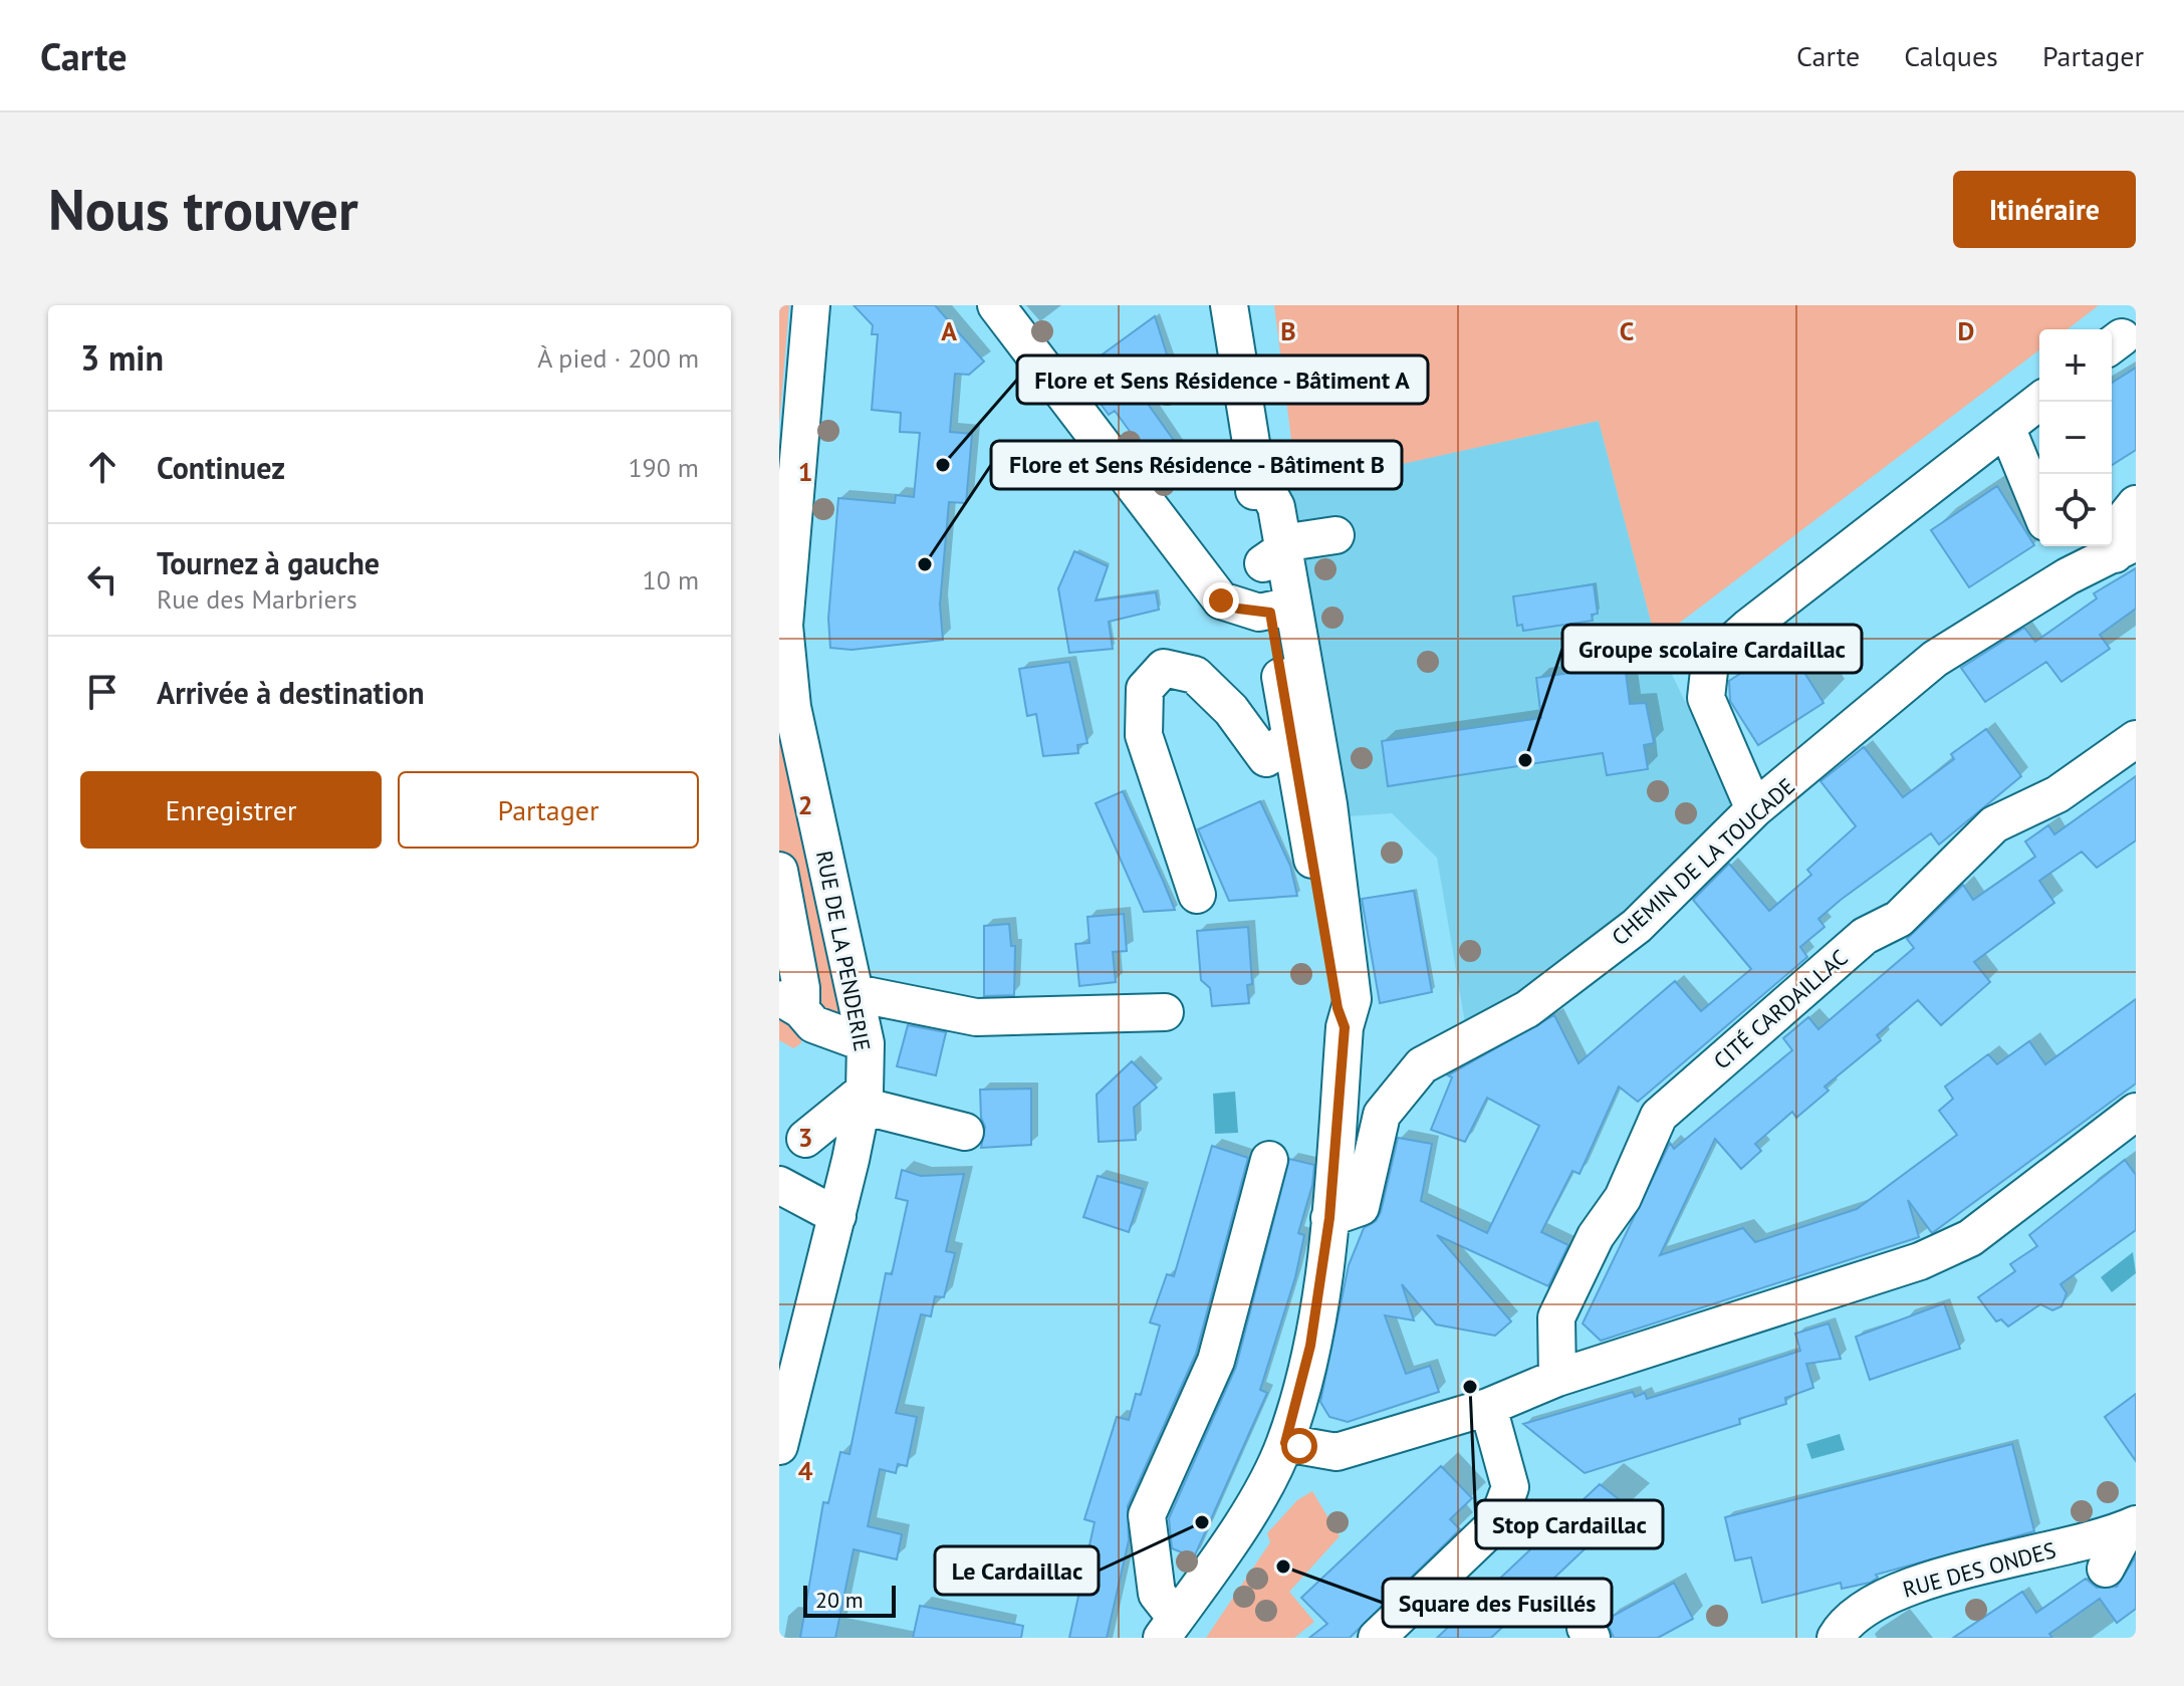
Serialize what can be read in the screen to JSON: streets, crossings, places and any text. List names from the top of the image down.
{
  "streets": {
    "street": [
      "CHEMIN DE LA TOUCADE",
      "RUE DE LA PENDERIE",
      "CITÉ CARDAILLAC",
      "RUE DES ONDES"
    ]
  },
  "places": [
    "Flore et Sens Résidence - Bâtiment A",
    "Flore et Sens Résidence - Bâtiment B",
    "Groupe scolaire Cardaillac",
    "Stop Cardaillac",
    "Le Cardaillac",
    "Square des Fusillés"
  ],
  "scale_bar": "20 m",
  "page": {
    "header": "Carte",
    "nav": ["Carte", "Calques", "Partager"],
    "buttons": [
      "Itinéraire",
      ["Enregistrer", "Partager"]
    ],
    "title": "Nous trouver",
    "heading": ["3 min", "À pied · 200 m"],
    "map_buttons": ["+", "−"],
    "list": [
      ["Continuez", "190 m"],
      ["Tournez à gauche", "Rue des Marbriers", "10 m"],
      "Arrivée à destination"
    ],
    "scale": "20 m"
  },
  "grid": {
    "columns": [
      "A",
      "B",
      "C",
      "D"
    ],
    "rows": [
      "1",
      "2",
      "3",
      "4"
    ]
  }
}
